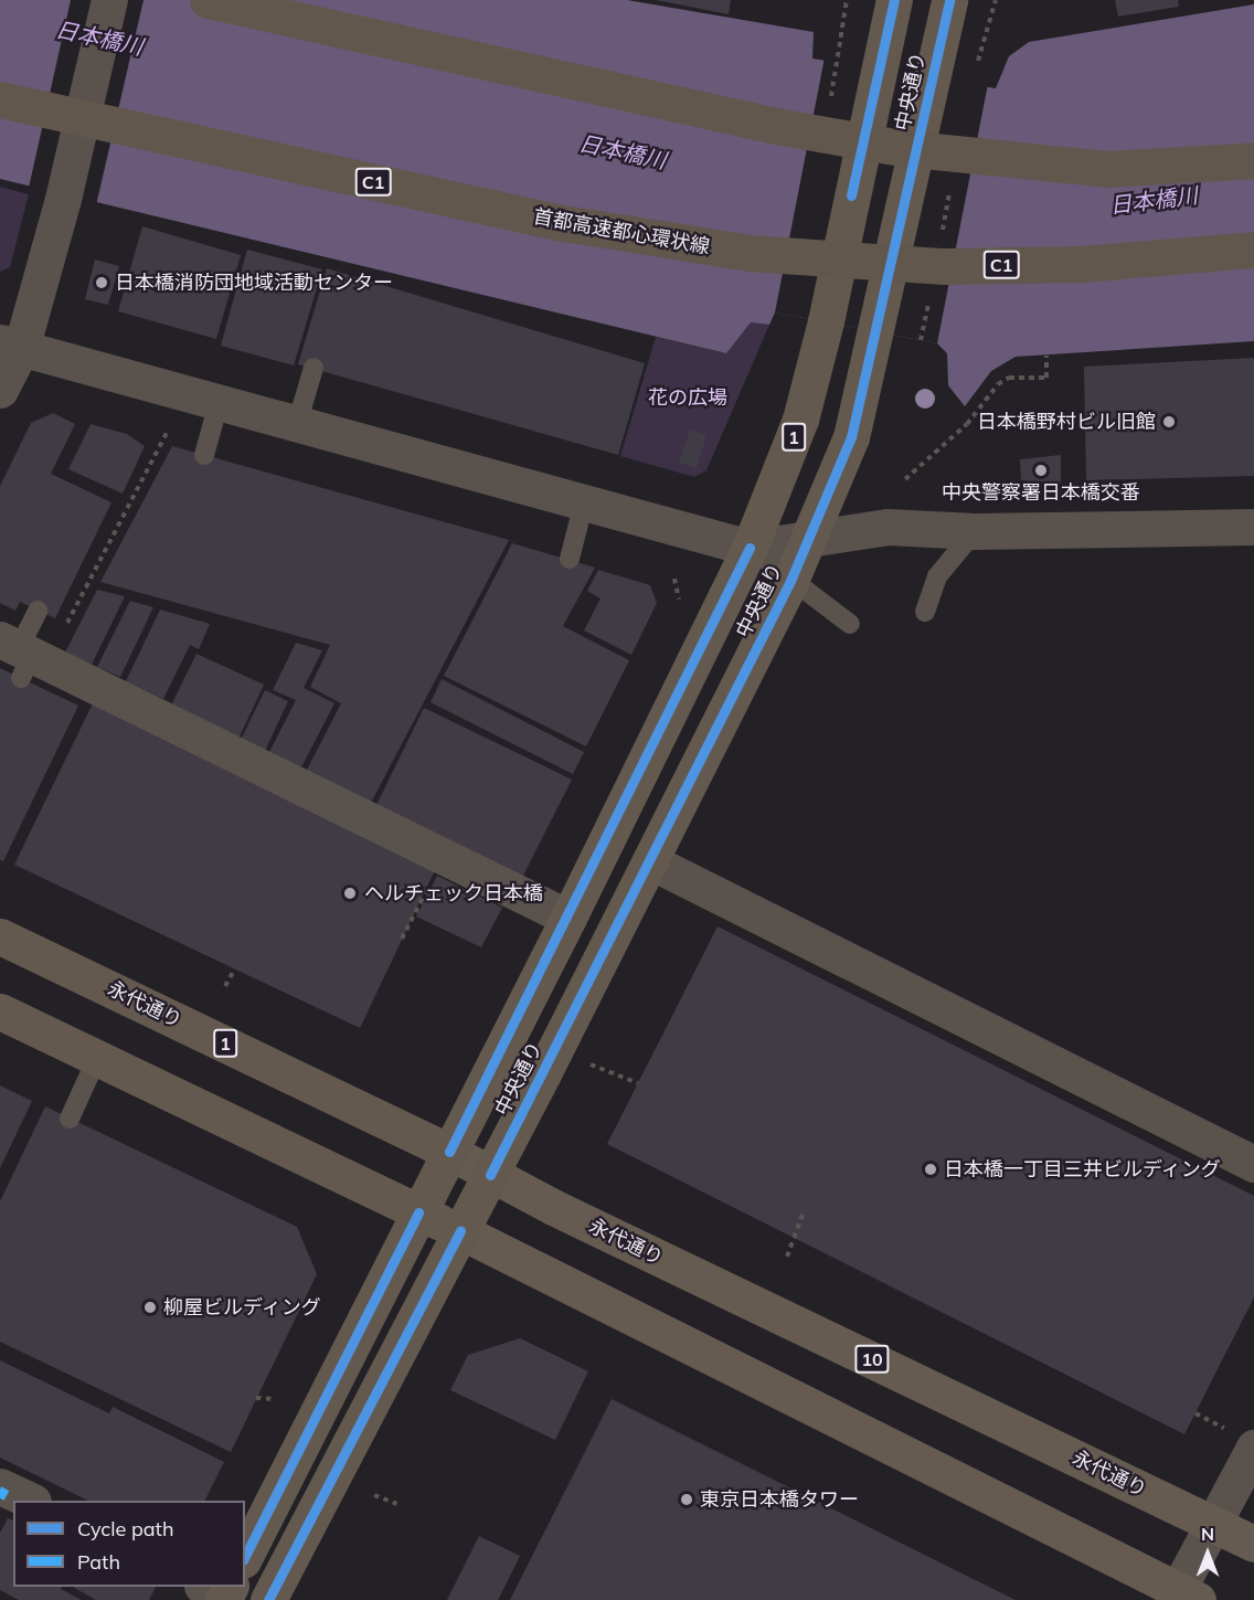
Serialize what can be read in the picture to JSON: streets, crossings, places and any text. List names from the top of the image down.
{
  "streets": {
    "highway": [
      "中央通り",
      "C1",
      "首都高速都心環状線",
      "1",
      "永代通り"
    ],
    "main road": ["10"]
  },
  "crossings": [
    ["中央通り", "永代通り"]
  ],
  "water": ["日本橋川"],
  "parks": ["花の広場"],
  "places": [
    "日本橋消防団地域活動センター",
    "日本橋野村ビル旧館",
    "中央警察署日本橋交番",
    "ヘルチェック日本橋",
    "日本橋一丁目三井ビルディング",
    "柳屋ビルディング",
    "東京日本橋タワー"
  ],
  "legend": ["Cycle path", "Path"],
  "north": "top"
}
